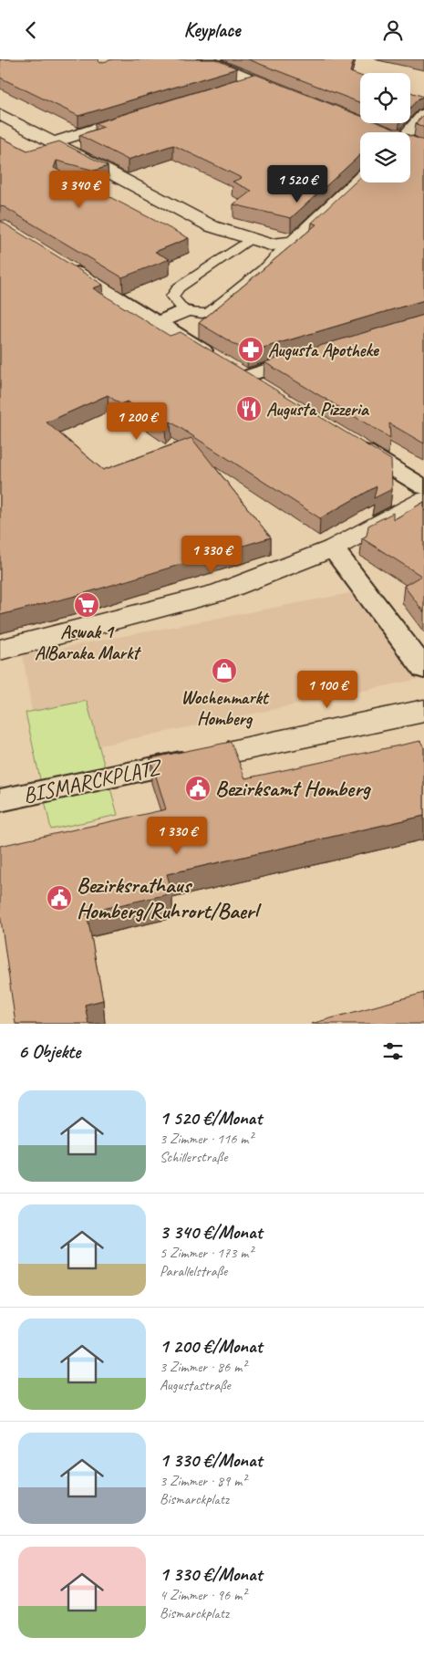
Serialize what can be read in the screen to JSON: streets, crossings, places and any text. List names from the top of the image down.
{
  "streets": {
    "street": ["BISMARCKPLATZ"]
  },
  "places": {
    "pharmacy": ["Augusta Apotheke"],
    "restaurant": ["Augusta Pizzeria"],
    "supermarket": ["Aswak 1 AlBaraka Markt"],
    "shop": ["Wochenmarkt Homberg"],
    "public building": ["Bezirksamt Homberg", "Bezirksrathaus Homberg/Ruhrort/Baerl"]
  },
  "page": {
    "header": "Keyplace",
    "price": [
      "1 520 €",
      "3 340 €",
      "1 200 €",
      "1 330 €",
      "1 100 €",
      "1 330 €"
    ],
    "heading": "6 Objekte",
    "list": [
      {
        "name": "1 520 €/Monat",
        "note": "3 Zimmer · 116 m² · Schillerstraße"
      },
      {
        "name": "3 340 €/Monat",
        "note": "5 Zimmer · 173 m² · Parallelstraße"
      },
      {
        "name": "1 200 €/Monat",
        "note": "3 Zimmer · 86 m² · Augustastraße"
      },
      {
        "name": "1 330 €/Monat",
        "note": "3 Zimmer · 89 m² · Bismarckplatz"
      },
      {
        "name": "1 330 €/Monat",
        "note": "4 Zimmer · 96 m² · Bismarckplatz"
      }
    ]
  }
}
